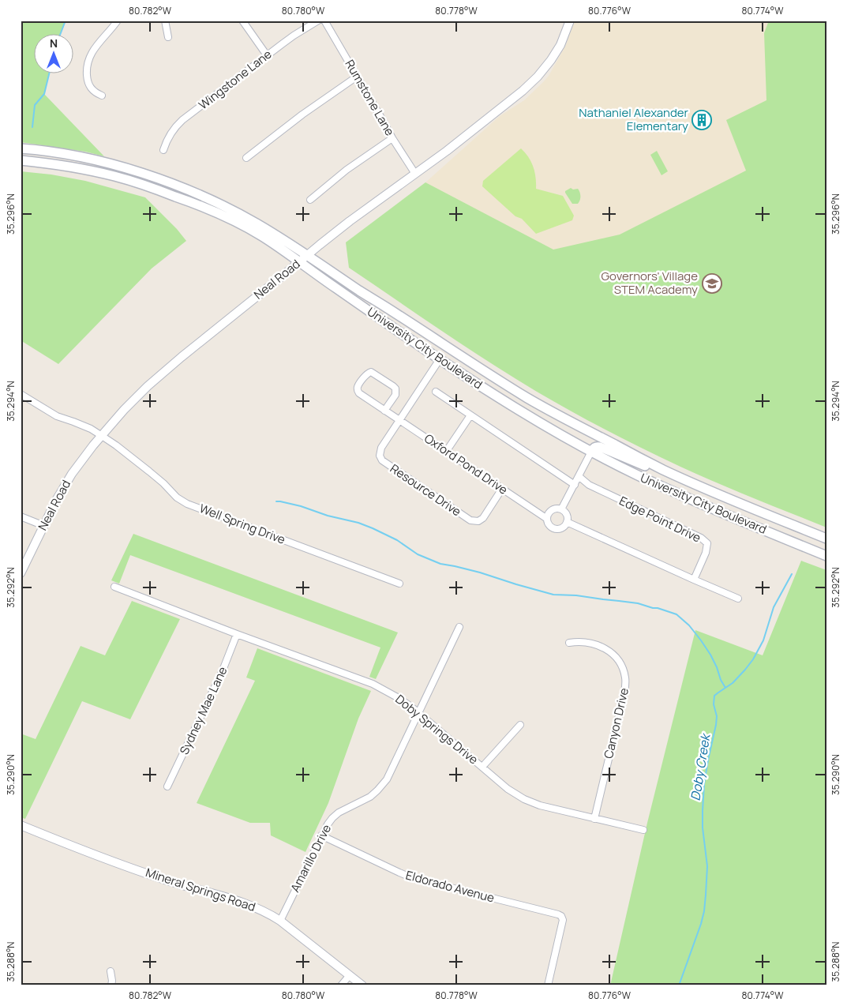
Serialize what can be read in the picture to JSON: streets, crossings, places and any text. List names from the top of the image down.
{
  "streets": {
    "main road": ["University City Boulevard"],
    "street": [
      "Wingstone Lane",
      "Rumstone Lane",
      "Neal Road",
      "Oxford Pond Drive",
      "Resource Drive",
      "Edge Point Drive",
      "Well Spring Drive",
      "Sydney Mae Lane",
      "Canyon Drive",
      "Doby Springs Drive",
      "Amarillo Drive",
      "Eldorado Avenue",
      "Mineral Springs Road"
    ]
  },
  "crossings": [
    ["Rumstone Lane", "Neal Road"],
    ["Neal Road", "University City Boulevard"],
    ["Neal Road", "Well Spring Drive"],
    ["University City Boulevard", "Resource Drive"],
    ["Oxford Pond Drive", "Resource Drive"],
    ["Sydney Mae Lane", "Doby Springs Drive"],
    ["Canyon Drive", "Doby Springs Drive"],
    ["Doby Springs Drive", "Amarillo Drive"],
    ["Amarillo Drive", "Eldorado Avenue"],
    ["Amarillo Drive", "Mineral Springs Road"]
  ],
  "water": ["Doby Creek"],
  "places": {
    "building": ["Nathaniel Alexander Elementary"],
    "school or university": ["Governors' Village STEM Academy"]
  },
  "north": "top",
  "coordinates": [
    "80.782°W",
    "80.780°W",
    "80.778°W",
    "80.776°W",
    "80.774°W",
    "35.296°N",
    "35.294°N",
    "35.292°N",
    "35.290°N",
    "35.288°N"
  ]
}
